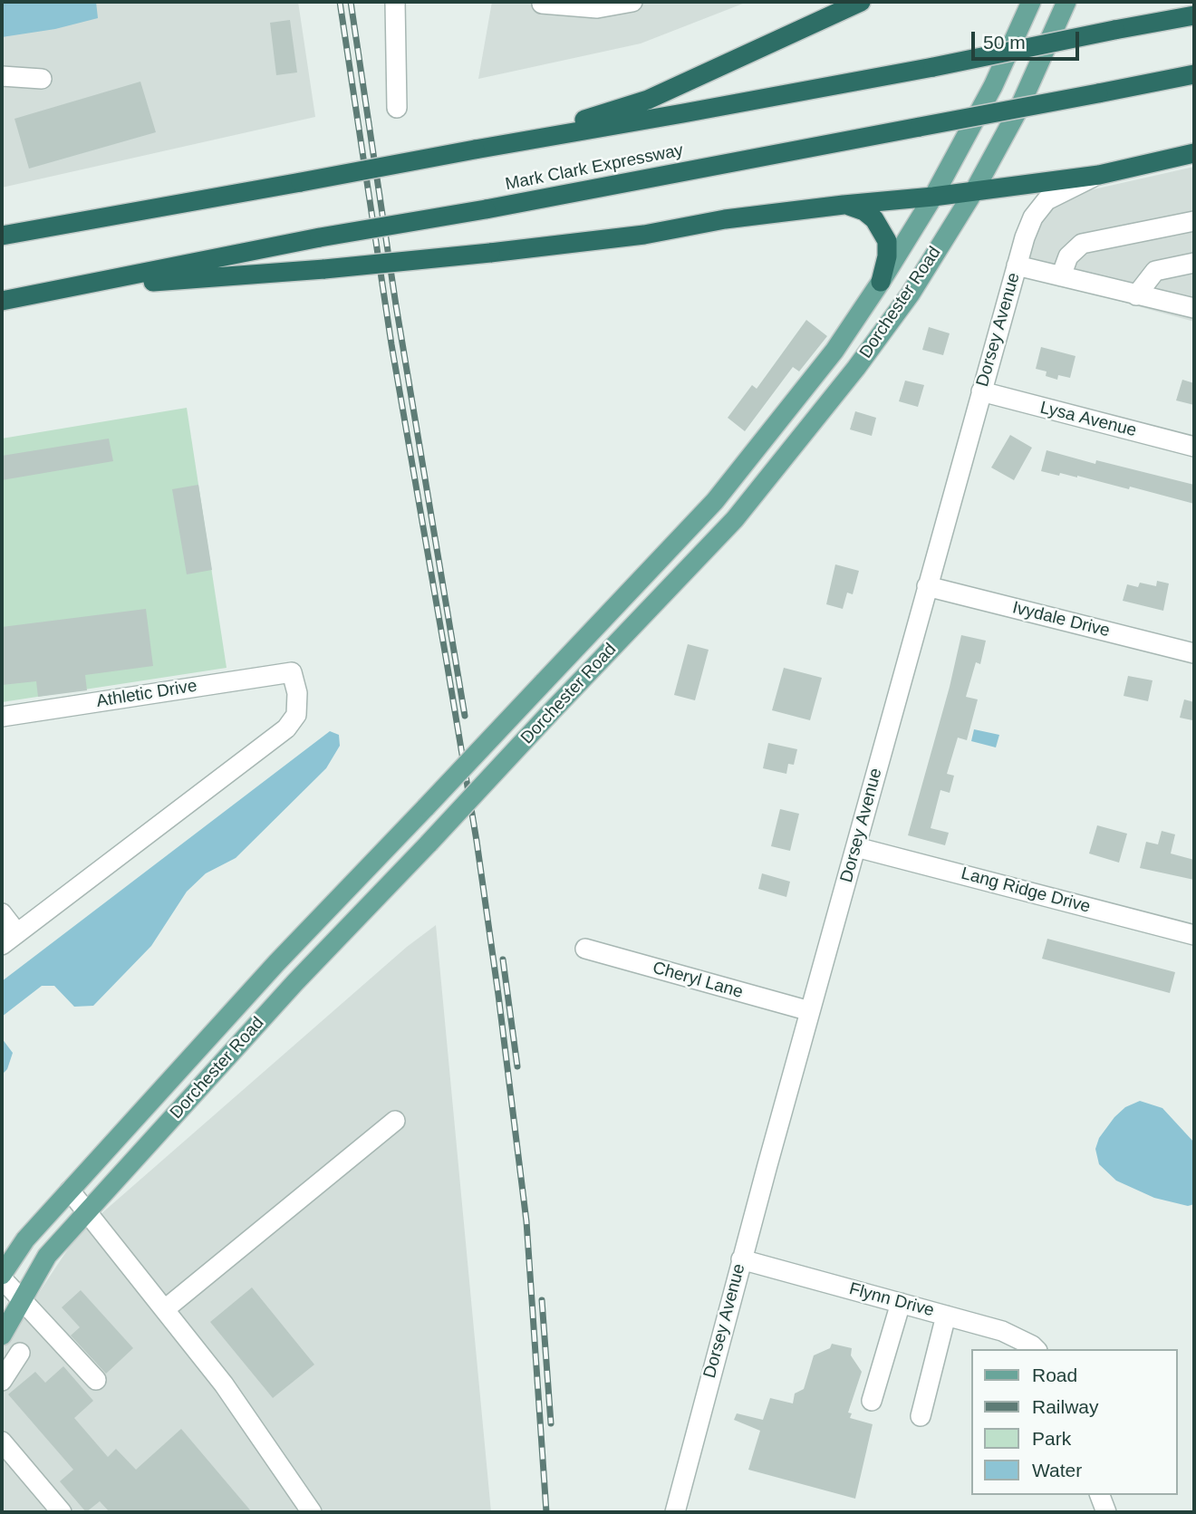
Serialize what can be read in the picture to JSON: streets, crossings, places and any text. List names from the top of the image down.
{
  "streets": {
    "highway": ["Mark Clark Expressway"],
    "main road": ["Dorchester Road"],
    "street": [
      "Dorsey Avenue",
      "Lysa Avenue",
      "Ivydale Drive",
      "Athletic Drive",
      "Lang Ridge Drive",
      "Cheryl Lane",
      "Flynn Drive"
    ]
  },
  "crossings": [
    ["Dorsey Avenue", "Lysa Avenue"],
    ["Dorsey Avenue", "Ivydale Drive"],
    ["Dorsey Avenue", "Lang Ridge Drive"],
    ["Dorsey Avenue", "Cheryl Lane"],
    ["Dorsey Avenue", "Flynn Drive"]
  ],
  "legend": [
    "Road",
    "Railway",
    "Park",
    "Water"
  ],
  "scale_bar": "50 m"
}
